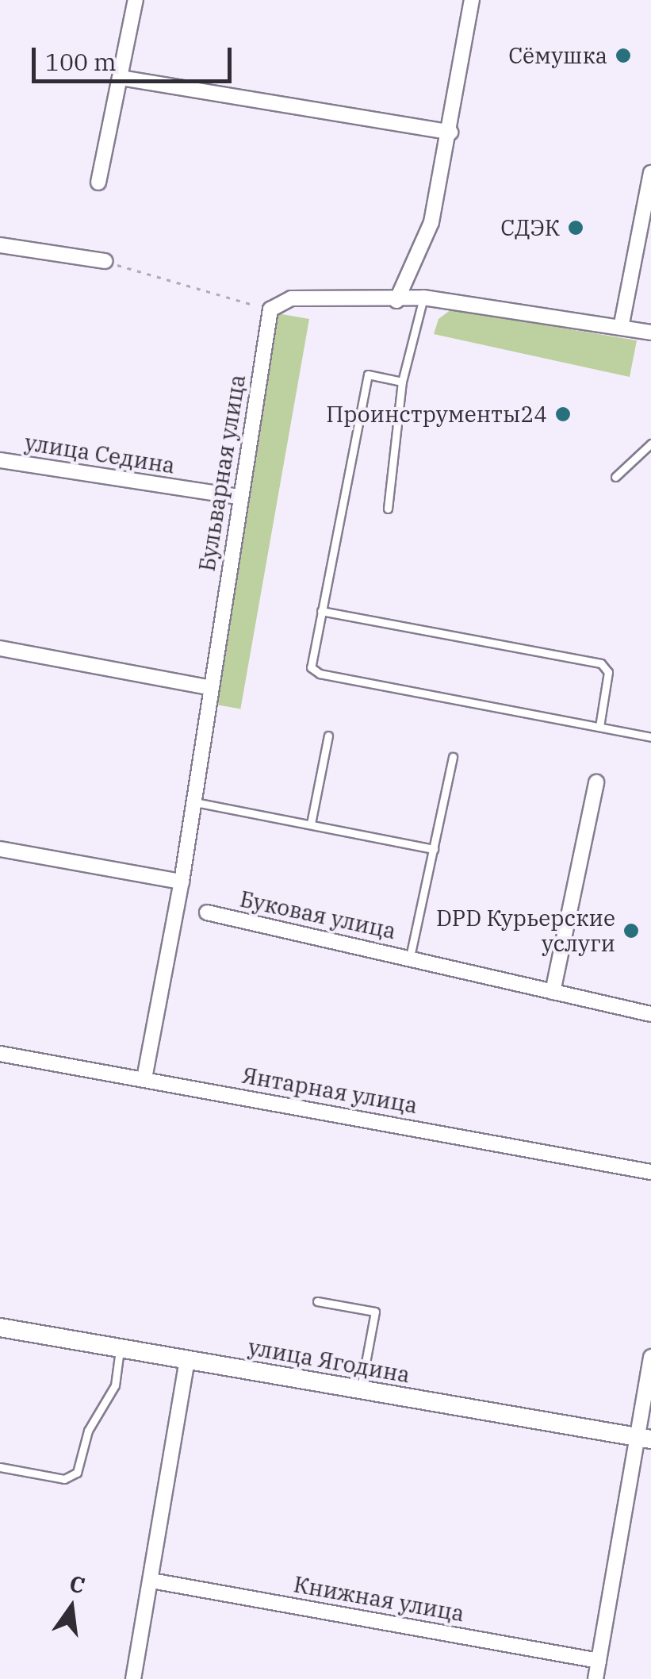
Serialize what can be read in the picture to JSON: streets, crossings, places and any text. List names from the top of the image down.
{
  "streets": {
    "street": [
      "улица Седина",
      "Бульварная улица",
      "Буковая улица",
      "Янтарная улица",
      "улица Ягодина",
      "Книжная улица"
    ]
  },
  "crossings": [
    ["улица Седина", "Бульварная улица"],
    ["Бульварная улица", "Янтарная улица"]
  ],
  "places": [
    "Сёмушка",
    "СДЭК",
    "Проинструменты24",
    "DPD Курьерские услуги"
  ],
  "scale_bar": "100 m",
  "north": "top"
}
